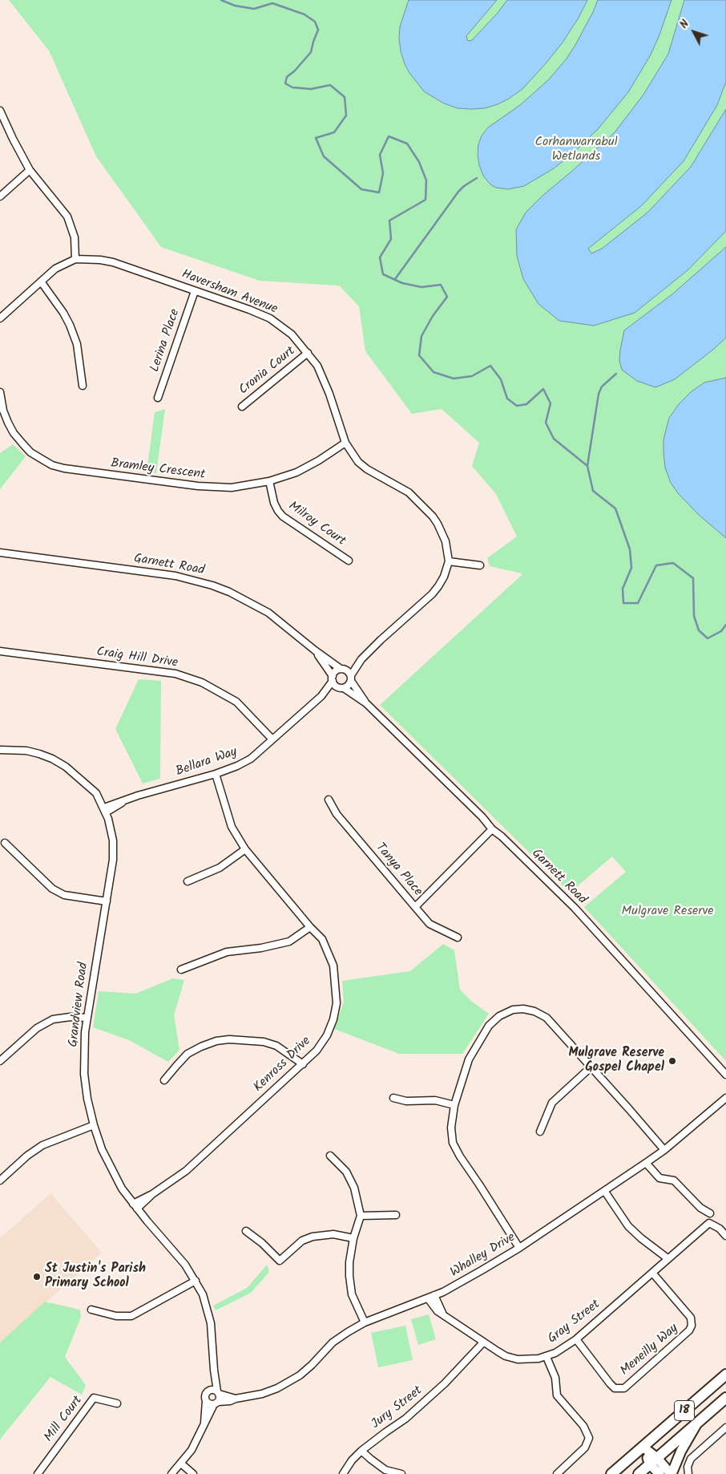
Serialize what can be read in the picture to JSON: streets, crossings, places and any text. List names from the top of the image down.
{
  "streets": {
    "highway": ["18"],
    "street": [
      "Haversham Avenue",
      "Lerina Place",
      "Cronia Court",
      "Bramley Crescent",
      "Milroy Court",
      "Garnett Road",
      "Craig Hill Drive",
      "Bellara Way",
      "Tanya Place",
      "Grandview Road",
      "Kenross Drive",
      "Whalley Drive",
      "Gray Street",
      "Meneilly Way",
      "Jury Street",
      "Mill Court"
    ]
  },
  "crossings": [
    ["Haversham Avenue", "Lerina Place"],
    ["Haversham Avenue", "Cronia Court"],
    ["Haversham Avenue", "Bramley Crescent"],
    ["Haversham Avenue", "Garnett Road"],
    ["Haversham Avenue", "Bellara Way"],
    ["Bramley Crescent", "Milroy Court"],
    ["Garnett Road", "Bellara Way"],
    ["Garnett Road", "Tanya Place"],
    ["Craig Hill Drive", "Bellara Way"],
    ["Bellara Way", "Grandview Road"],
    ["Bellara Way", "Kenross Drive"],
    ["Grandview Road", "Kenross Drive"],
    ["Grandview Road", "Whalley Drive"],
    ["Whalley Drive", "Gray Street"],
    ["Gray Street", "Meneilly Way"],
    ["Gray Street", "Jury Street"]
  ],
  "parks": ["Corhanwarrabul Wetlands", "Mulgrave Reserve"],
  "places": ["Mulgrave Reserve Gospel Chapel", "St Justin's Parish Primary School"],
  "north": "top left"
}
